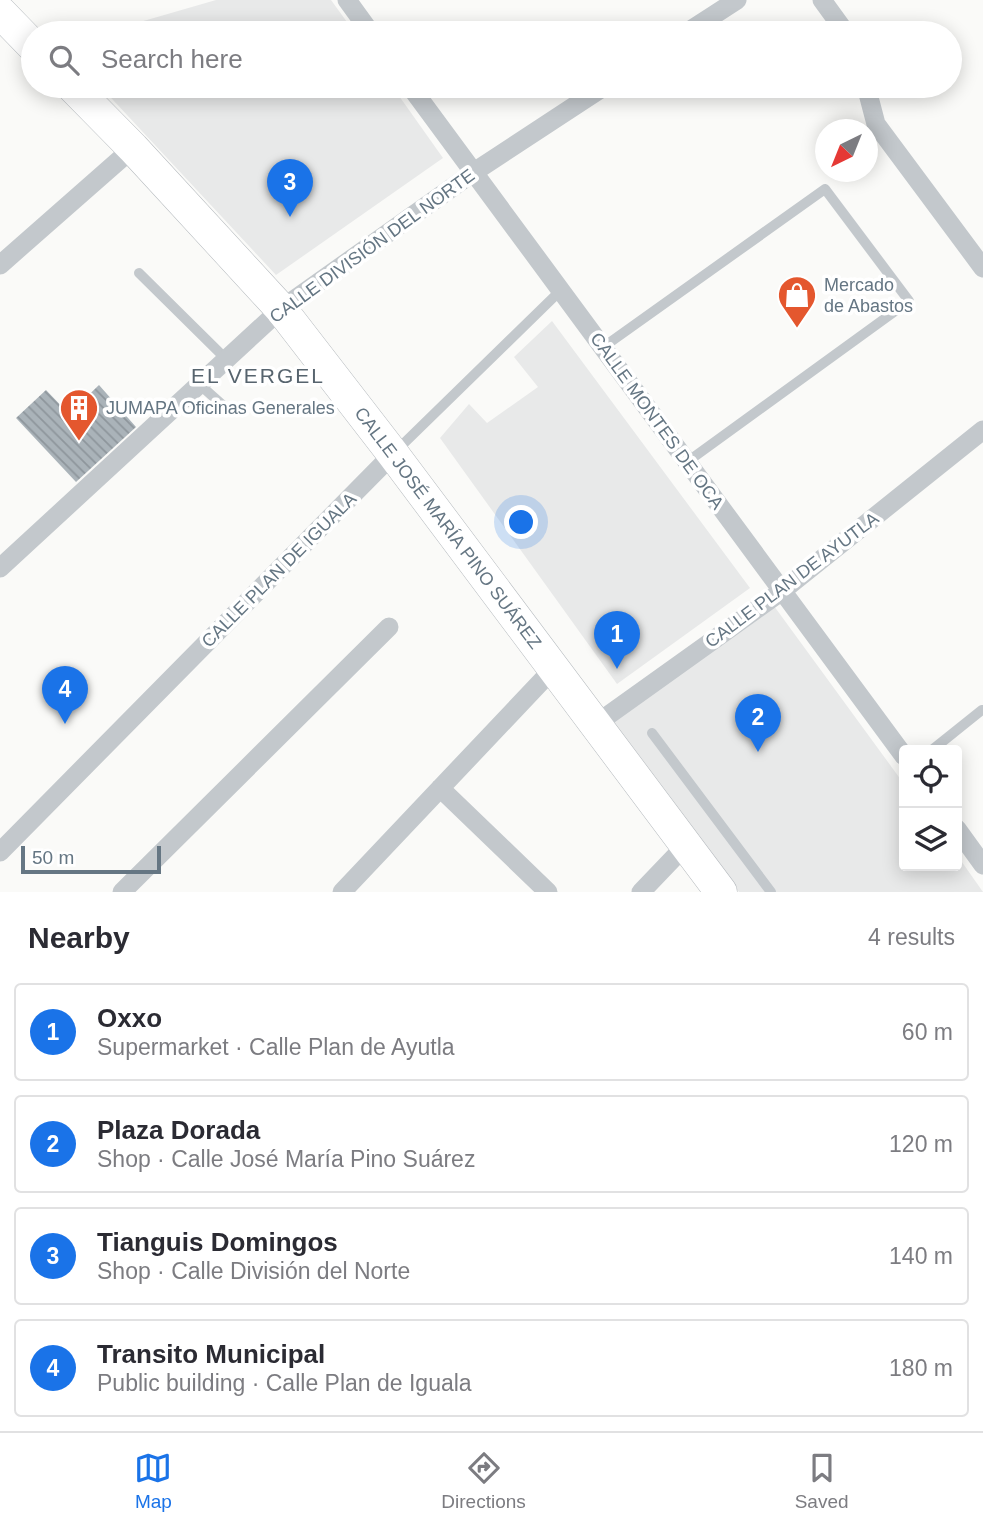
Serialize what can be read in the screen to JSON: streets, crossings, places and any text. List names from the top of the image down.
{
  "streets": {
    "main road": ["CALLE JOSÉ MARÍA PINO SUÁREZ"],
    "street": [
      "CALLE DIVISIÓN DEL NORTE",
      "CALLE MONTES DE OCA",
      "CALLE PLAN DE IGUALA",
      "CALLE PLAN DE AYUTLA"
    ]
  },
  "crossings": [
    ["CALLE DIVISIÓN DEL NORTE", "CALLE MONTES DE OCA"],
    ["CALLE DIVISIÓN DEL NORTE", "CALLE JOSÉ MARÍA PINO SUÁREZ"],
    ["CALLE MONTES DE OCA", "CALLE PLAN DE IGUALA"],
    ["CALLE MONTES DE OCA", "CALLE PLAN DE AYUTLA"],
    ["CALLE JOSÉ MARÍA PINO SUÁREZ", "CALLE PLAN DE IGUALA"],
    ["CALLE JOSÉ MARÍA PINO SUÁREZ", "CALLE PLAN DE AYUTLA"]
  ],
  "districts": ["EL VERGEL"],
  "places": {
    "shop": ["Mercado de Abastos"],
    "building": ["JUMAPA Oficinas Generales"]
  },
  "scale_bar": "50 m",
  "north": "bottom left",
  "page": {
    "search": "Search here",
    "pins": [
      "3",
      "1",
      "4",
      "2"
    ],
    "scale": "50 m",
    "heading": ["Nearby", "4 results"],
    "list": [
      {
        "mark": "1",
        "name": "Oxxo",
        "note": "Supermarket · Calle Plan de Ayutla",
        "value": "60 m"
      },
      {
        "mark": "2",
        "name": "Plaza Dorada",
        "note": "Shop · Calle José María Pino Suárez",
        "value": "120 m"
      },
      {
        "mark": "3",
        "name": "Tianguis Domingos",
        "note": "Shop · Calle División del Norte",
        "value": "140 m"
      },
      {
        "mark": "4",
        "name": "Transito Municipal",
        "note": "Public building · Calle Plan de Iguala",
        "value": "180 m"
      }
    ],
    "nav": ["Map", "Directions", "Saved"]
  }
}
